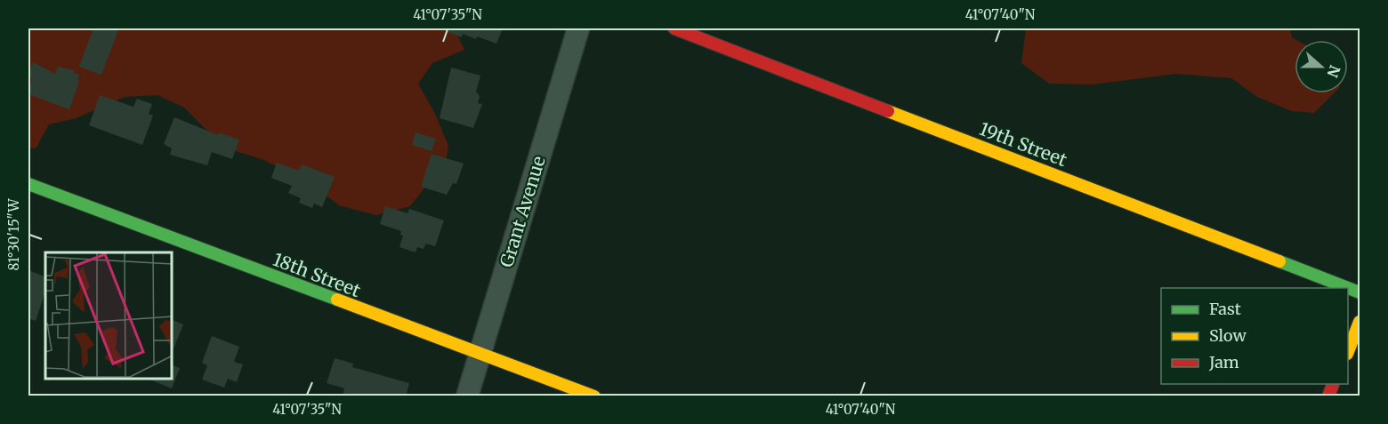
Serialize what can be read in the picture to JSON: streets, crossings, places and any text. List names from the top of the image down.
{
  "streets": {
    "street": ["19th Street", "Grant Avenue", "18th Street"]
  },
  "crossings": [
    ["Grant Avenue", "18th Street"]
  ],
  "legend": ["Fast", "Slow", "Jam"],
  "north": "right",
  "coordinates": ["41°07'35\"N", "41°07'40\"N", "81°30'15\"W"]
}
